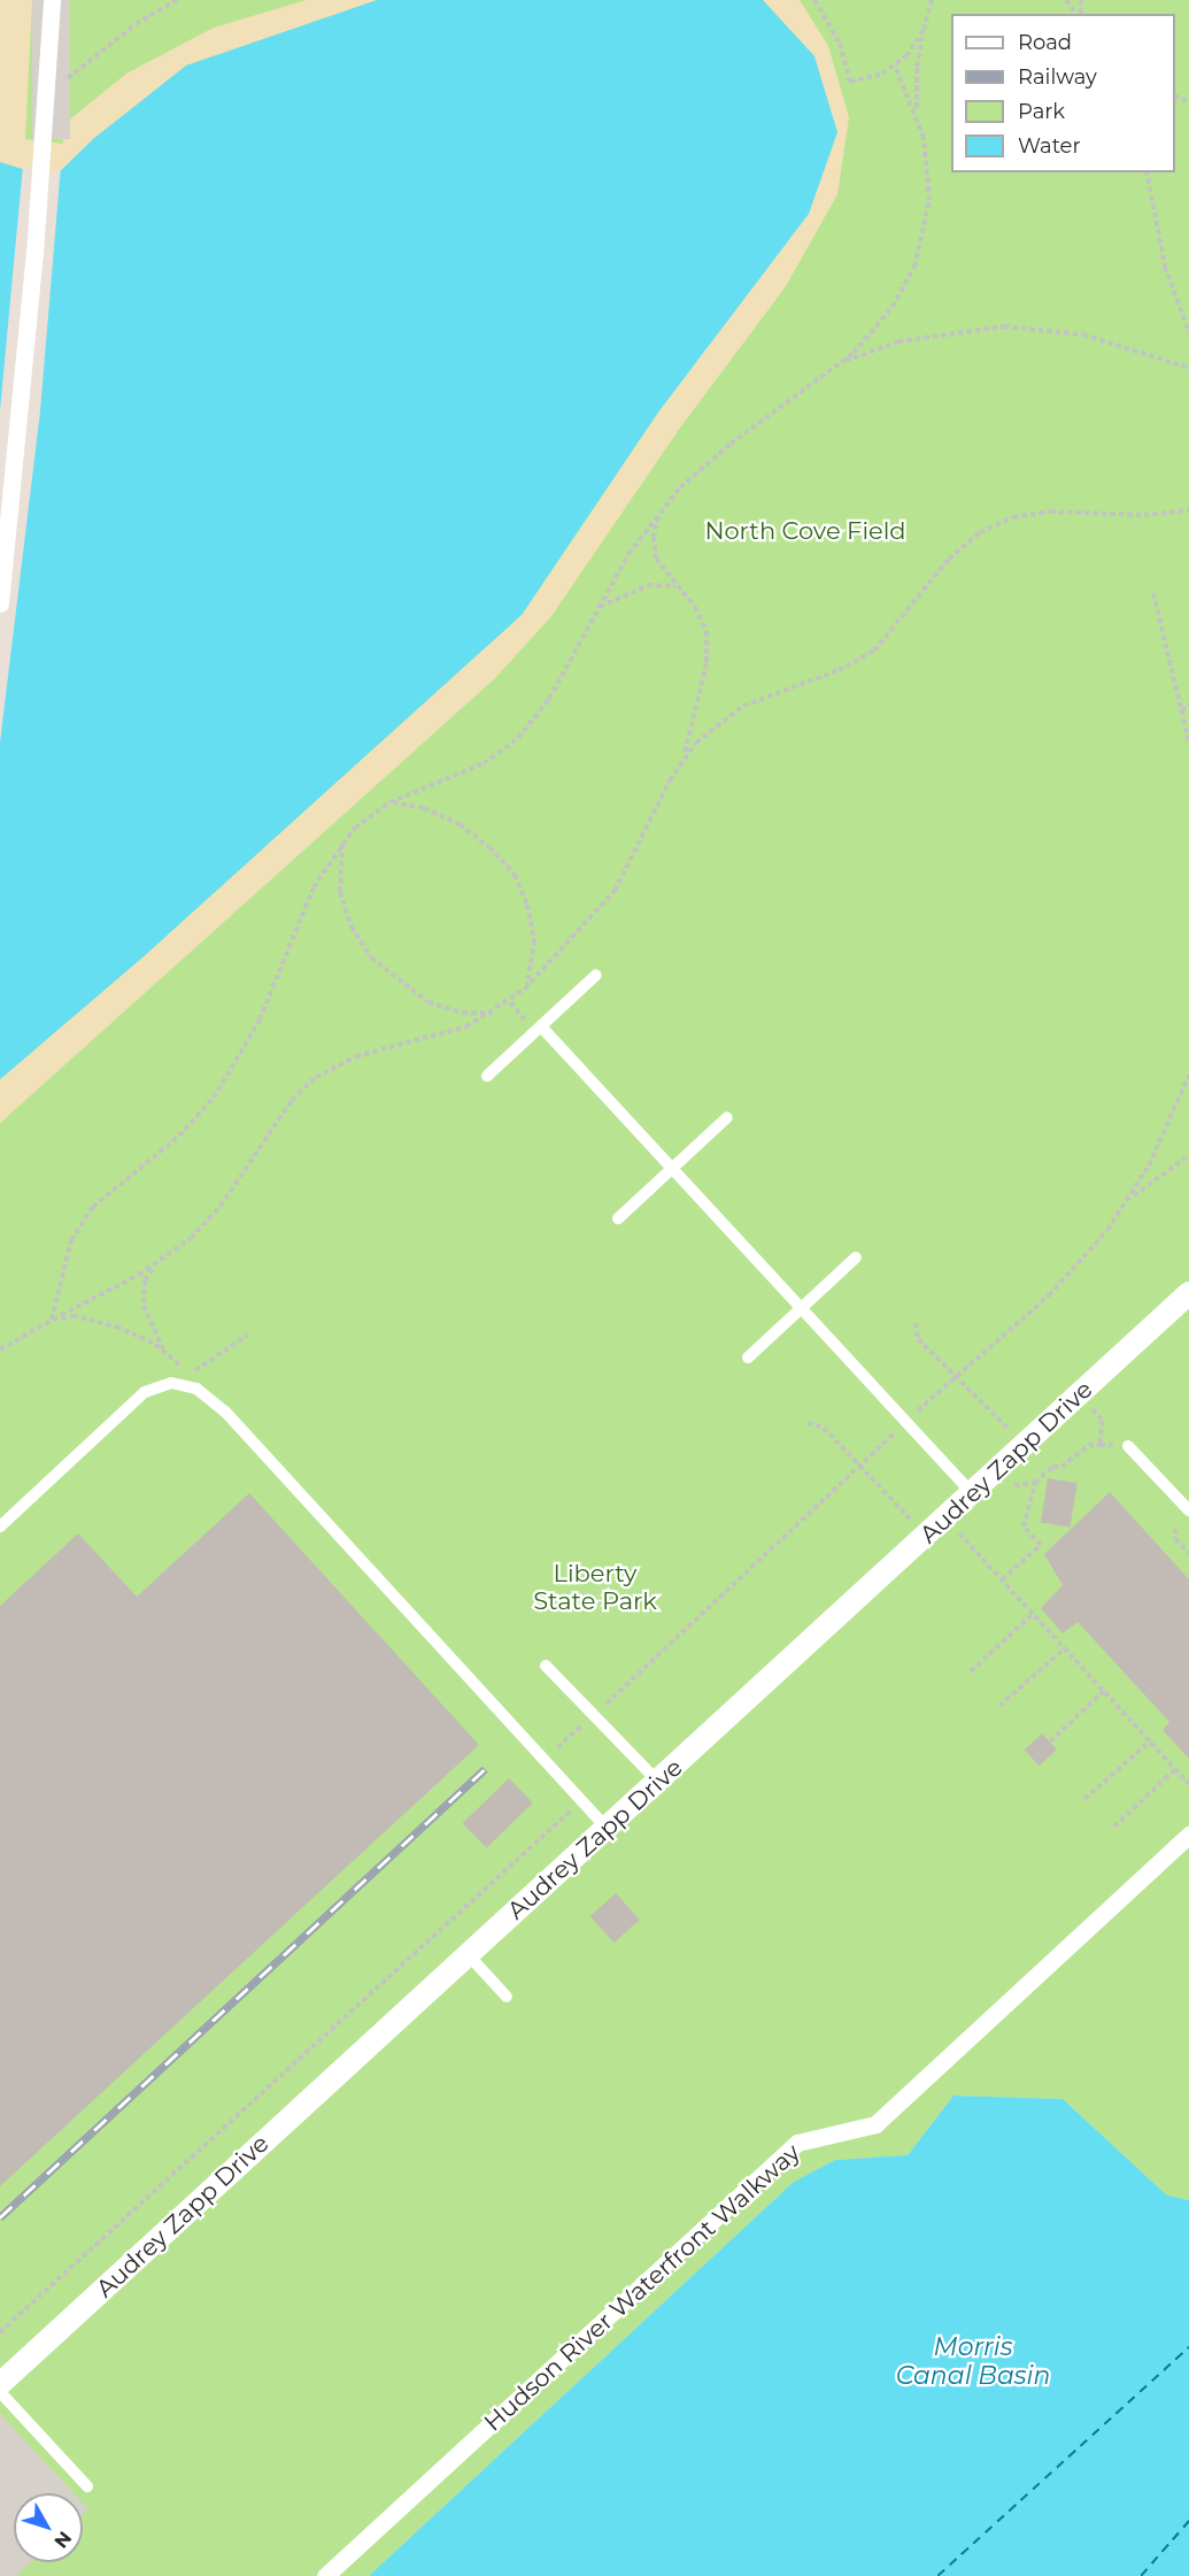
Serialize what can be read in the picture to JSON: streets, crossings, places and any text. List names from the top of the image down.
{
  "streets": {
    "street": ["Audrey Zapp Drive", "Hudson River Waterfront Walkway"]
  },
  "water": ["Morris Canal Basin"],
  "parks": ["North Cove Field", "Liberty State Park"],
  "legend": [
    "Road",
    "Railway",
    "Park",
    "Water"
  ],
  "north": "bottom right"
}
